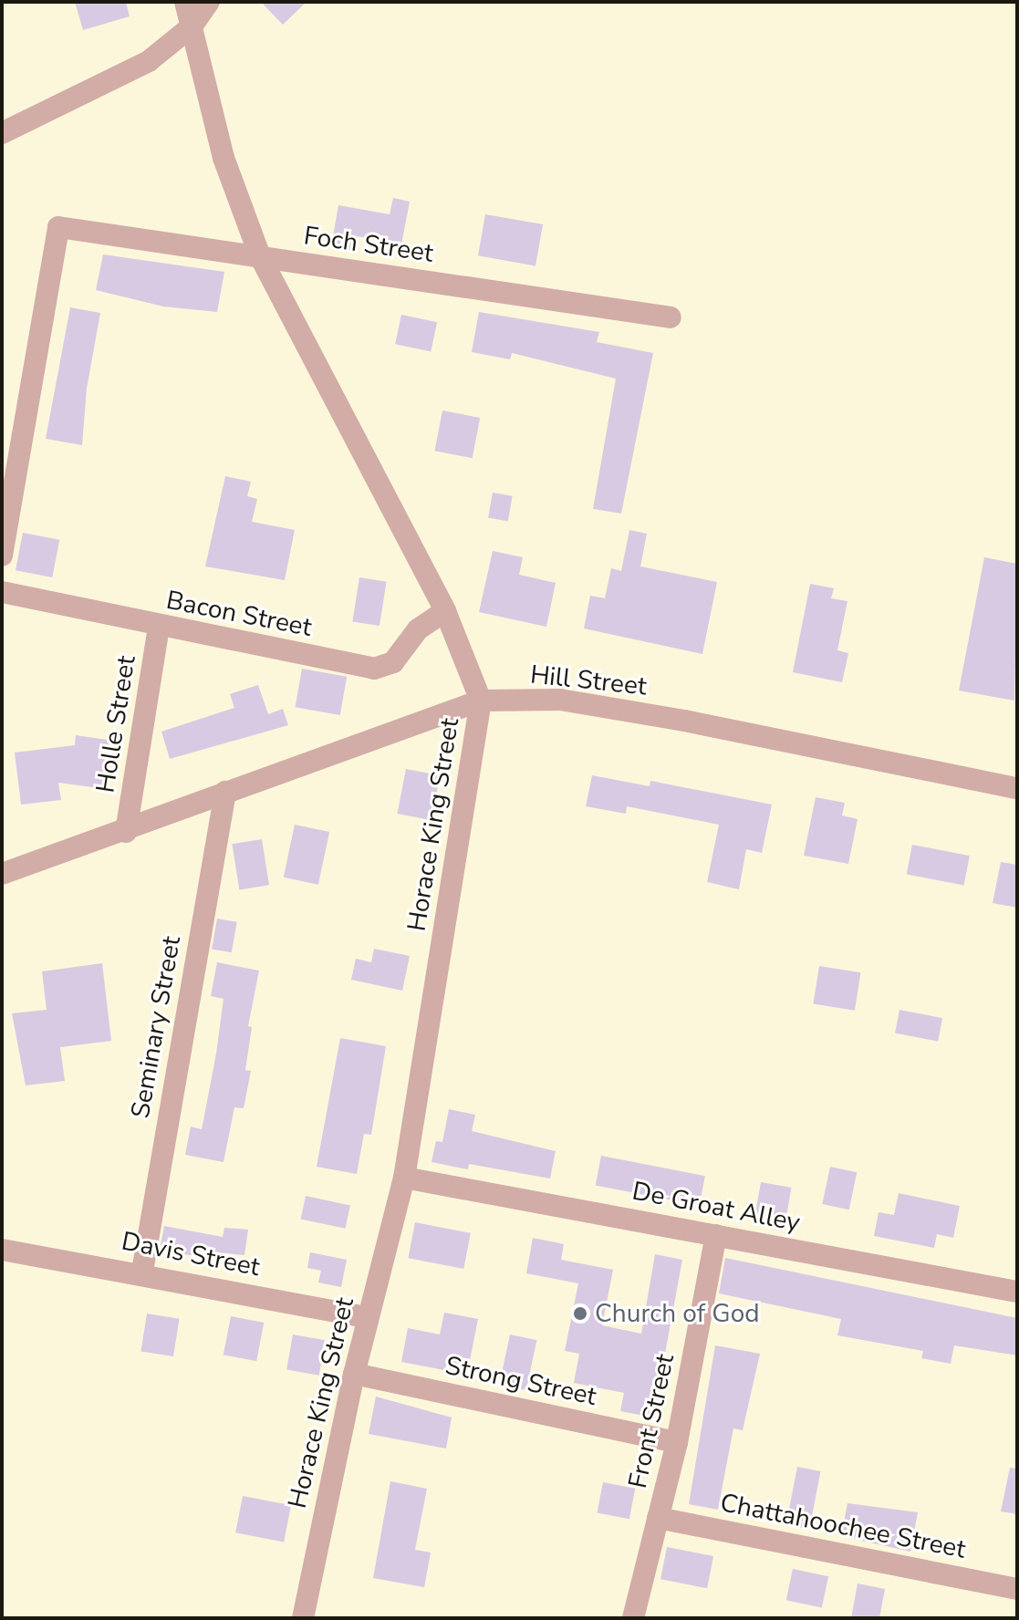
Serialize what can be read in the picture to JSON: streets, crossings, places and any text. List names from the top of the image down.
{
  "streets": {
    "street": [
      "Foch Street",
      "Bacon Street",
      "Hill Street",
      "Holle Street",
      "Horace King Street",
      "Seminary Street",
      "De Groat Alley",
      "Davis Street",
      "Strong Street",
      "Front Street",
      "Chattahoochee Street"
    ]
  },
  "crossings": [
    ["Foch Street", "Horace King Street"],
    ["Bacon Street", "Holle Street"],
    ["Bacon Street", "Horace King Street"],
    ["Hill Street", "Holle Street"],
    ["Hill Street", "Horace King Street"],
    ["Hill Street", "Seminary Street"],
    ["Horace King Street", "De Groat Alley"],
    ["Horace King Street", "Davis Street"],
    ["Horace King Street", "Strong Street"],
    ["Seminary Street", "Davis Street"],
    ["De Groat Alley", "Front Street"],
    ["Strong Street", "Front Street"],
    ["Front Street", "Chattahoochee Street"]
  ],
  "places": ["Church of God"]
}
